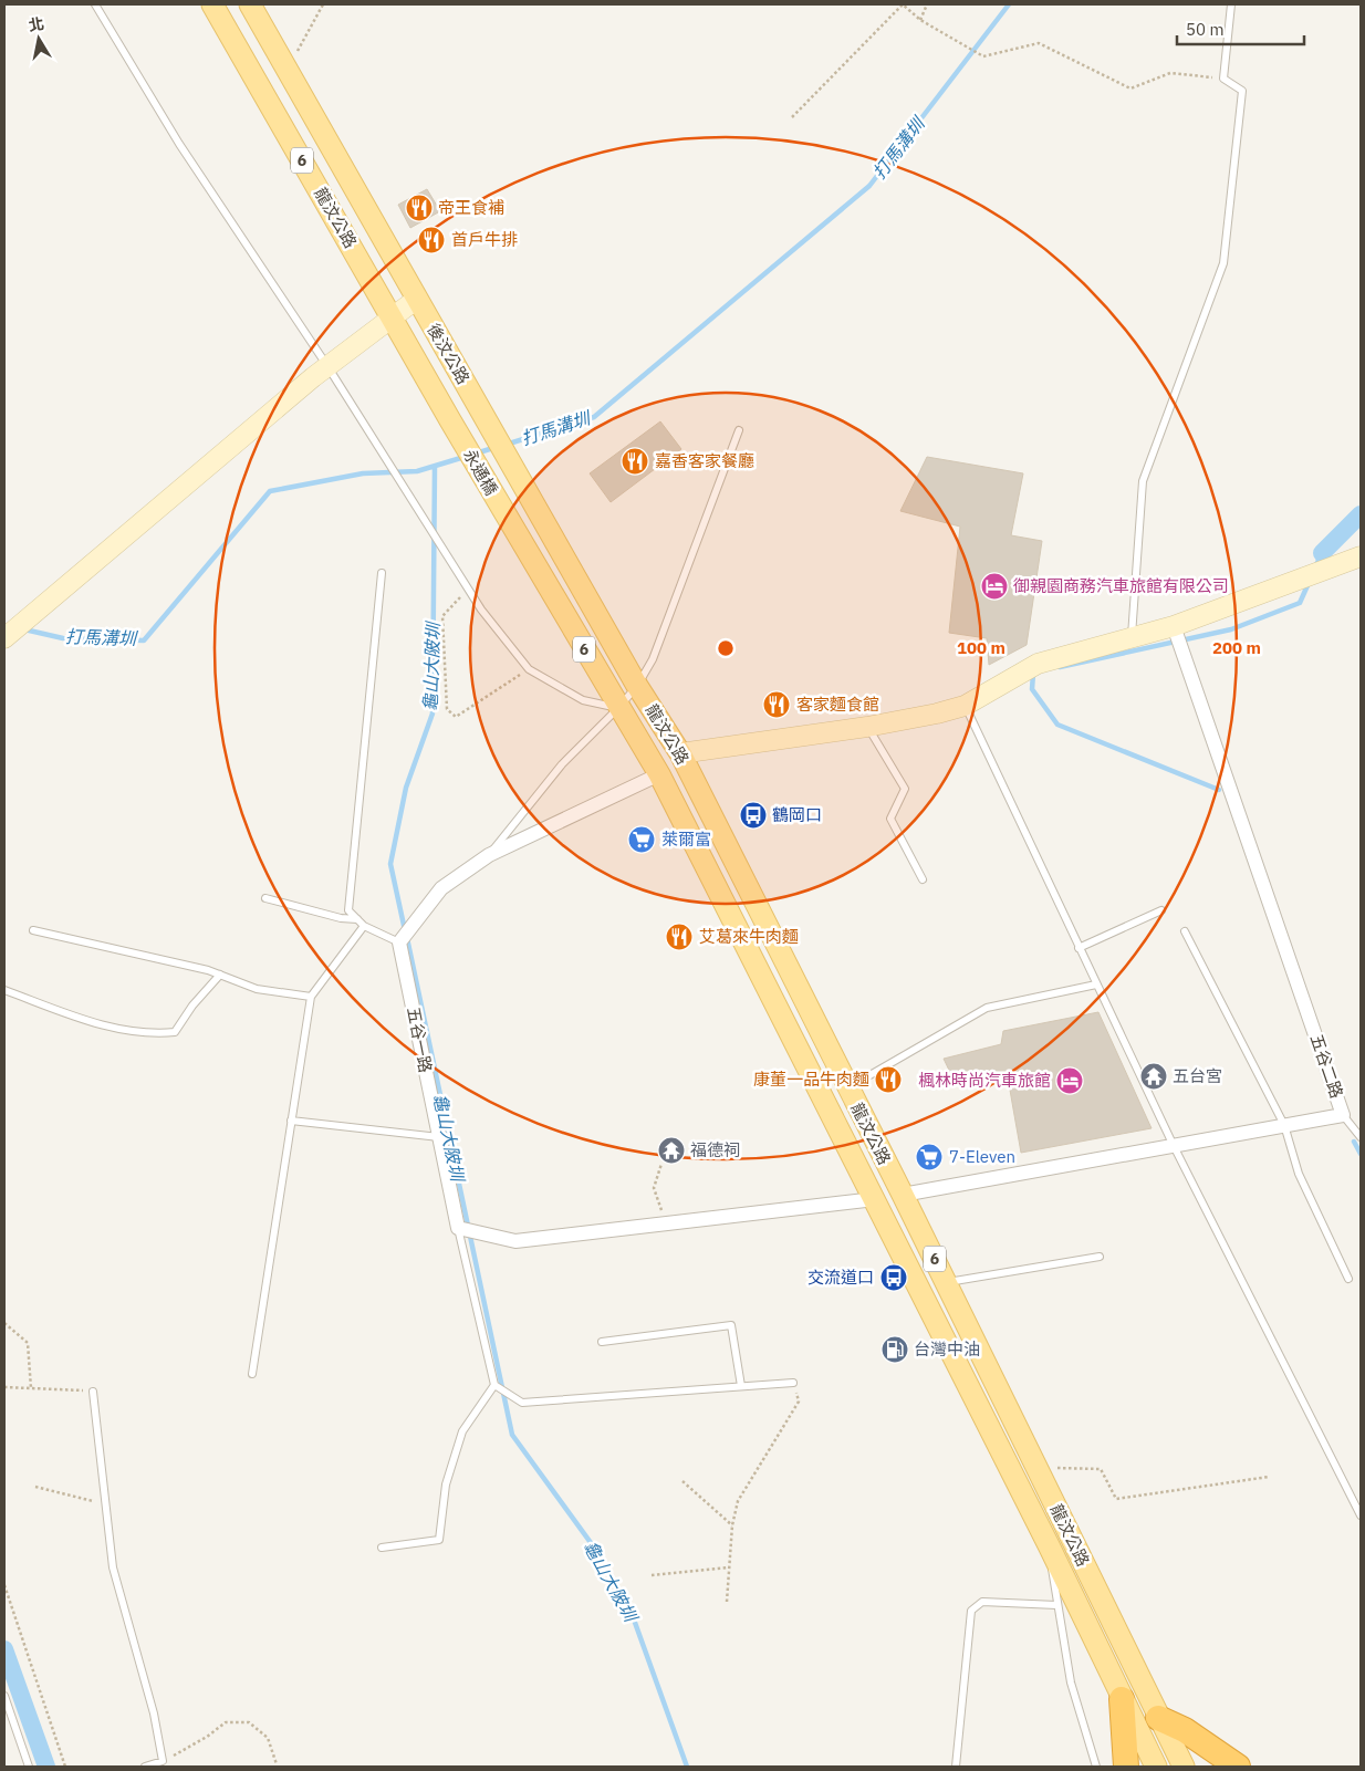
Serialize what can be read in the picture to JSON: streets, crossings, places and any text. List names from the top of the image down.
{
  "streets": {
    "main road": [
      "6",
      "龍汶公路",
      "後汶公路",
      "永通橋"
    ],
    "street": ["五谷一路", "五谷二路"]
  },
  "crossings": [
    ["龍汶公路", "後汶公路"],
    ["龍汶公路", "永通橋"],
    ["龍汶公路", "五谷二路"],
    ["後汶公路", "永通橋"]
  ],
  "water": ["打馬溝圳", "龜山大陂圳"],
  "places": {
    "restaurant": [
      "帝王食補",
      "首戶牛排",
      "嘉香客家餐廳",
      "客家麵食館",
      "艾葛來牛肉麵",
      "康董一品牛肉麵"
    ],
    "hotel": ["御親園商務汽車旅館有限公司", "楓林時尚汽車旅館"],
    "bus stop": ["鶴岡口", "交流道口"],
    "supermarket": ["萊爾富", "7-Eleven"],
    "temple": ["五台宮", "福德祠"],
    "fuel station": ["台灣中油"]
  },
  "scale_bar": "50 m",
  "north": "top",
  "rings": ["100 m", "200 m"]
}
